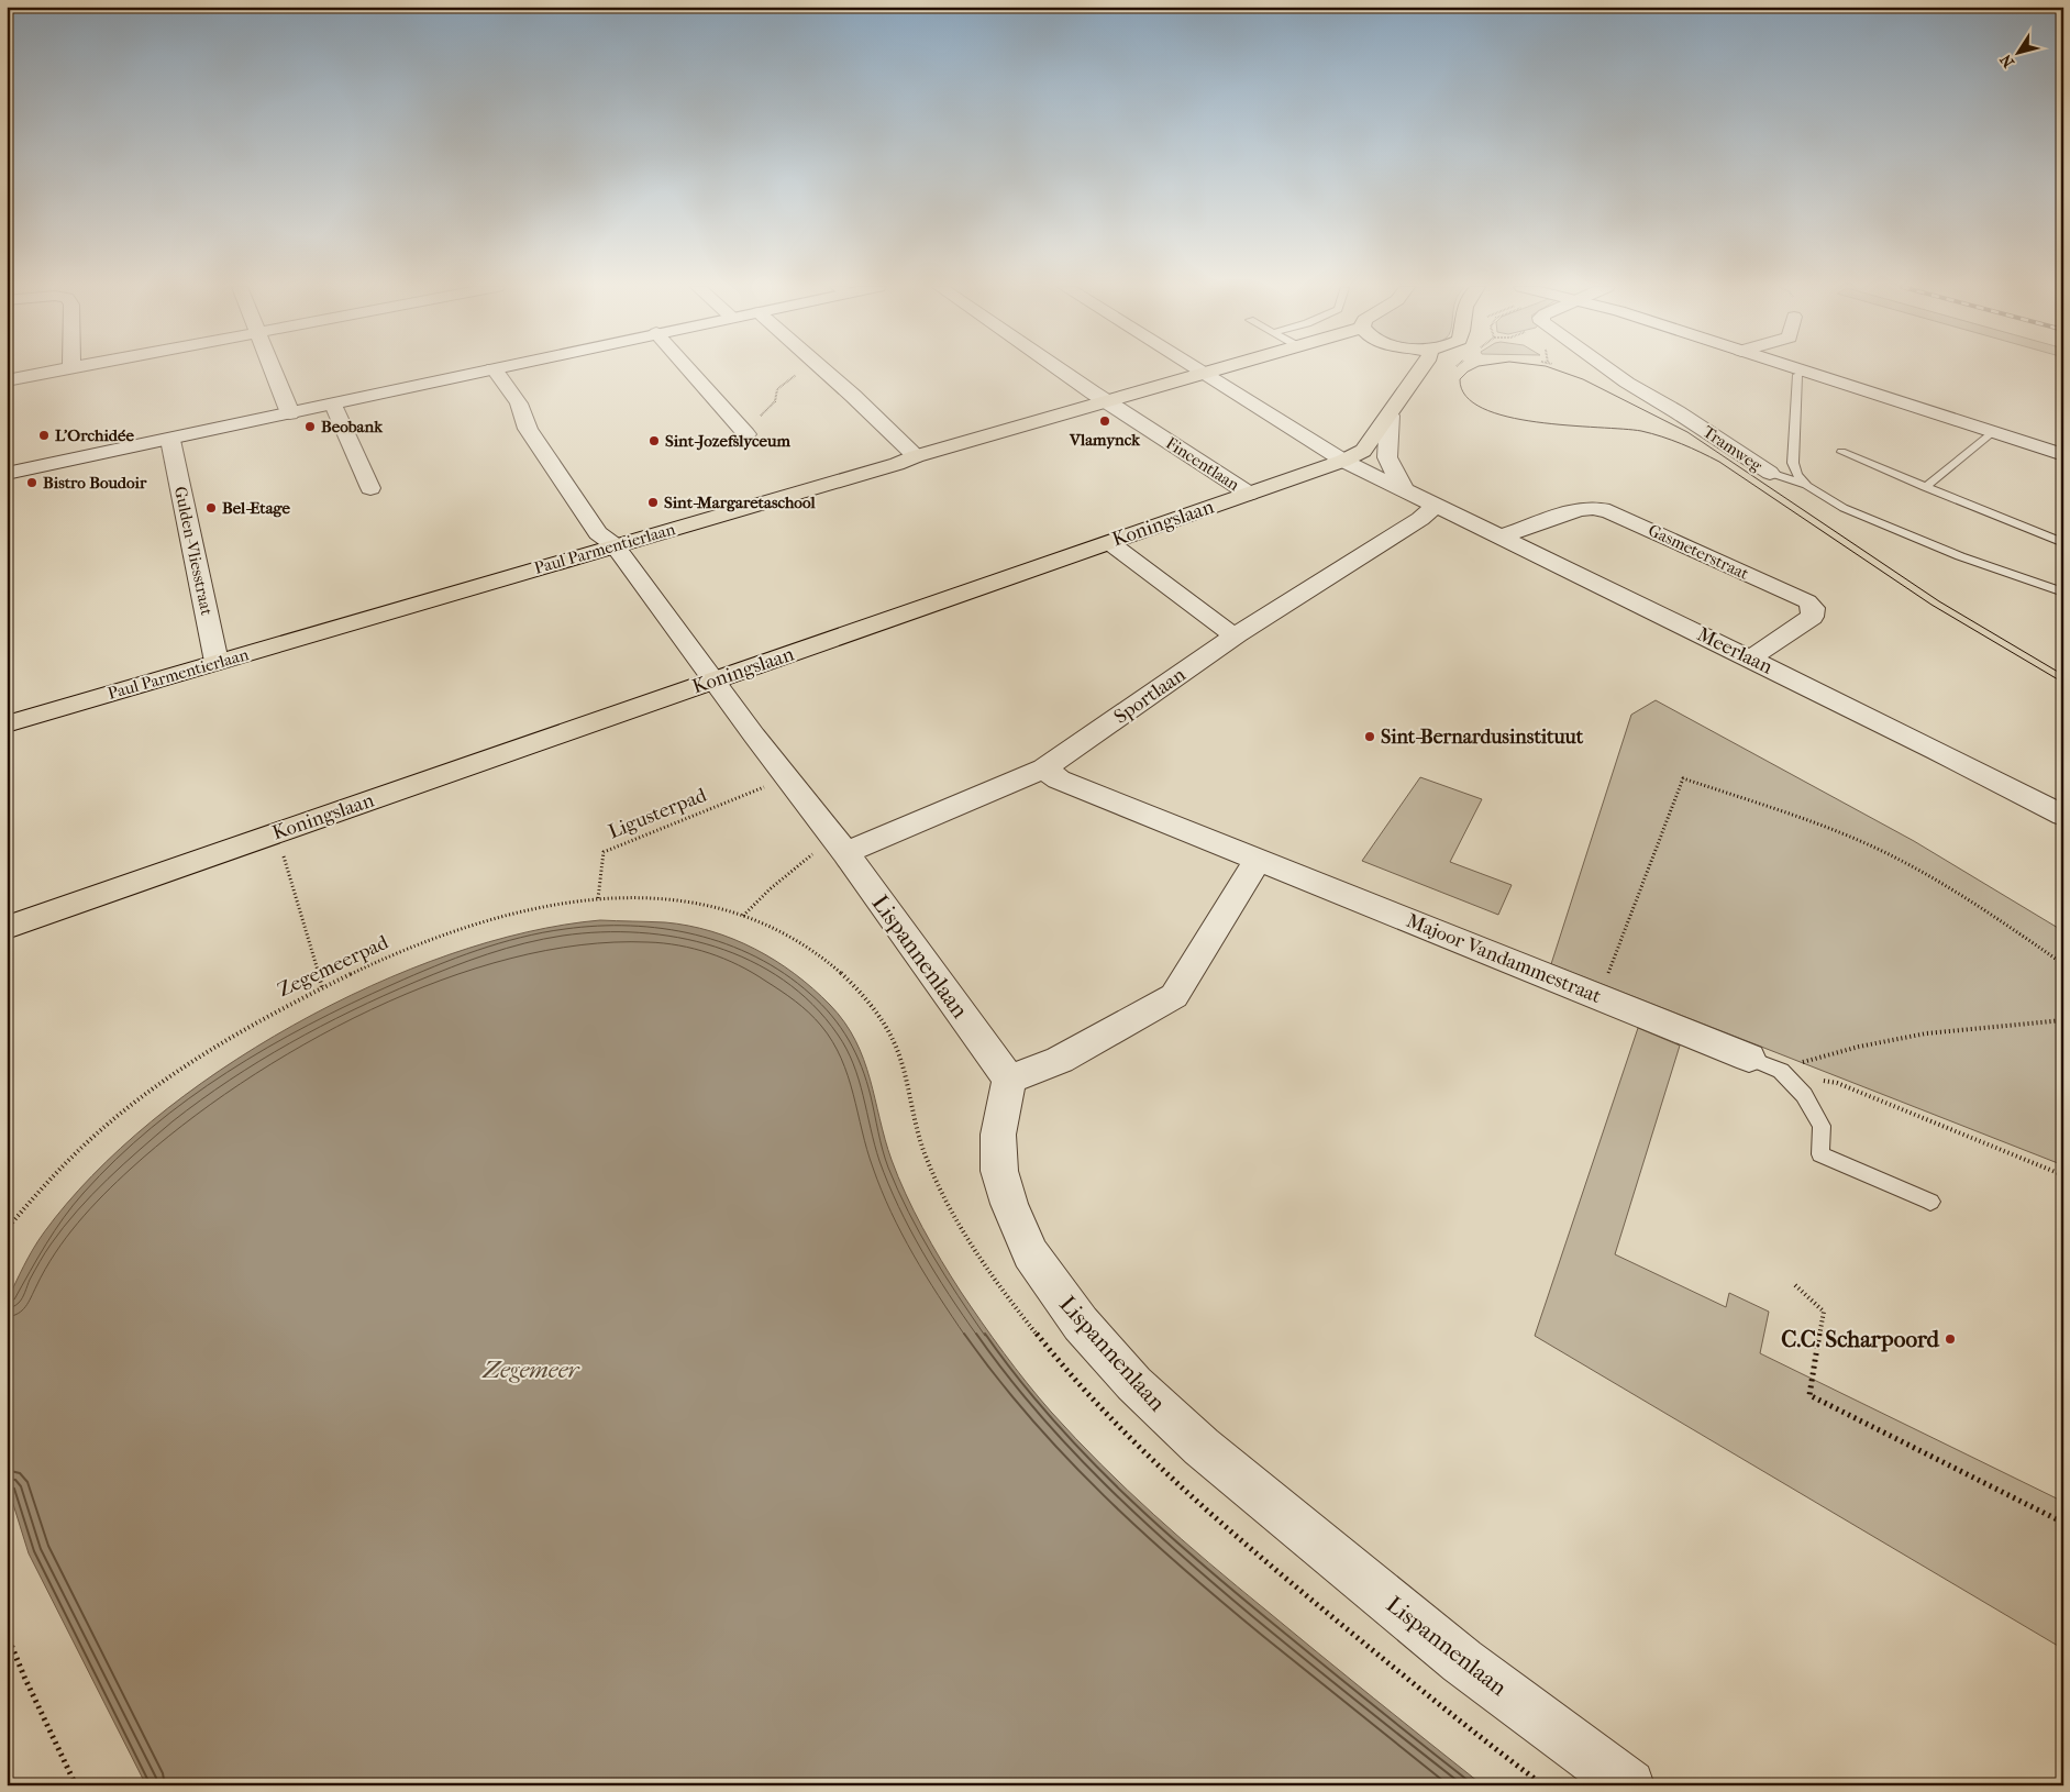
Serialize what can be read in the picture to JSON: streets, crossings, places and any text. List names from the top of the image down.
{
  "streets": {
    "main road": ["Koningslaan", "Paul Parmentierlaan"],
    "street": [
      "Tramweg",
      "Fincentlaan",
      "Gulden-Vliesstraat",
      "Gasmeterstraat",
      "Meerlaan",
      "Sportlaan",
      "Lispannenlaan",
      "Majoor Vandammestraat"
    ],
    "path": ["Ligusterpad", "Zegemeerpad"]
  },
  "crossings": [
    ["Fincentlaan", "Koningslaan"],
    ["Fincentlaan", "Paul Parmentierlaan"],
    ["Koningslaan", "Meerlaan"],
    ["Koningslaan", "Lispannenlaan"],
    ["Paul Parmentierlaan", "Gulden-Vliesstraat"],
    ["Paul Parmentierlaan", "Meerlaan"],
    ["Paul Parmentierlaan", "Lispannenlaan"],
    ["Gasmeterstraat", "Meerlaan"],
    ["Meerlaan", "Sportlaan"],
    ["Sportlaan", "Lispannenlaan"],
    ["Sportlaan", "Majoor Vandammestraat"],
    ["Sportlaan", "Zegemeerpad"],
    ["Ligusterpad", "Zegemeerpad"],
    ["Lispannenlaan", "Zegemeerpad"]
  ],
  "water": ["Zegemeer"],
  "places": [
    "Vlamynck",
    "Beobank",
    "L'Orchidée",
    "Sint-Jozefslyceum",
    "Bistro Boudoir",
    "Sint-Margaretaschool",
    "Bel-Etage",
    "Sint-Bernardusinstituut",
    "C.C. Scharpoord"
  ],
  "north": "bottom left"
}
